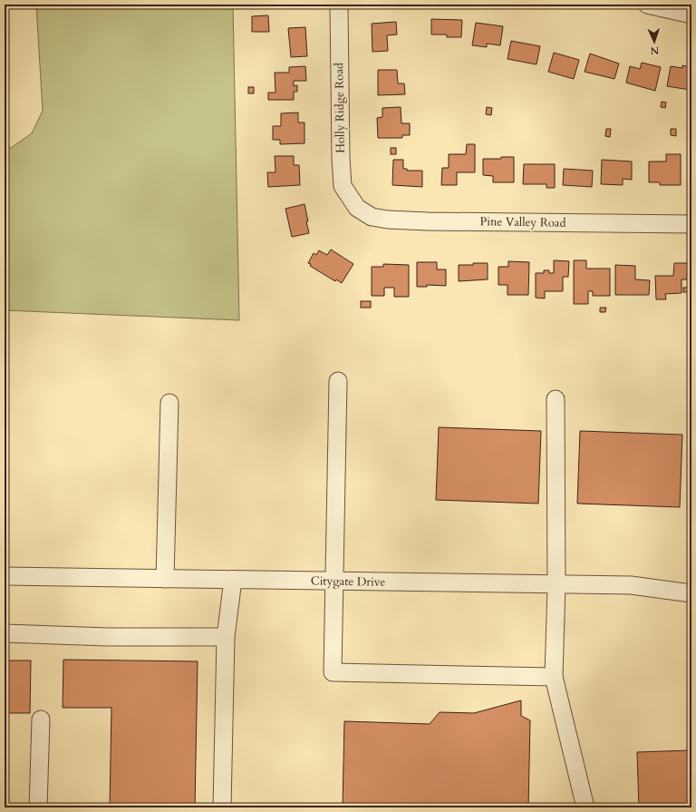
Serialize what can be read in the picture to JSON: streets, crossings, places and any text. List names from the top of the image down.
{
  "streets": {
    "street": ["Holly Ridge Road", "Pine Valley Road", "Citygate Drive"]
  },
  "crossings": [
    ["Holly Ridge Road", "Pine Valley Road"]
  ],
  "north": "bottom"
}
